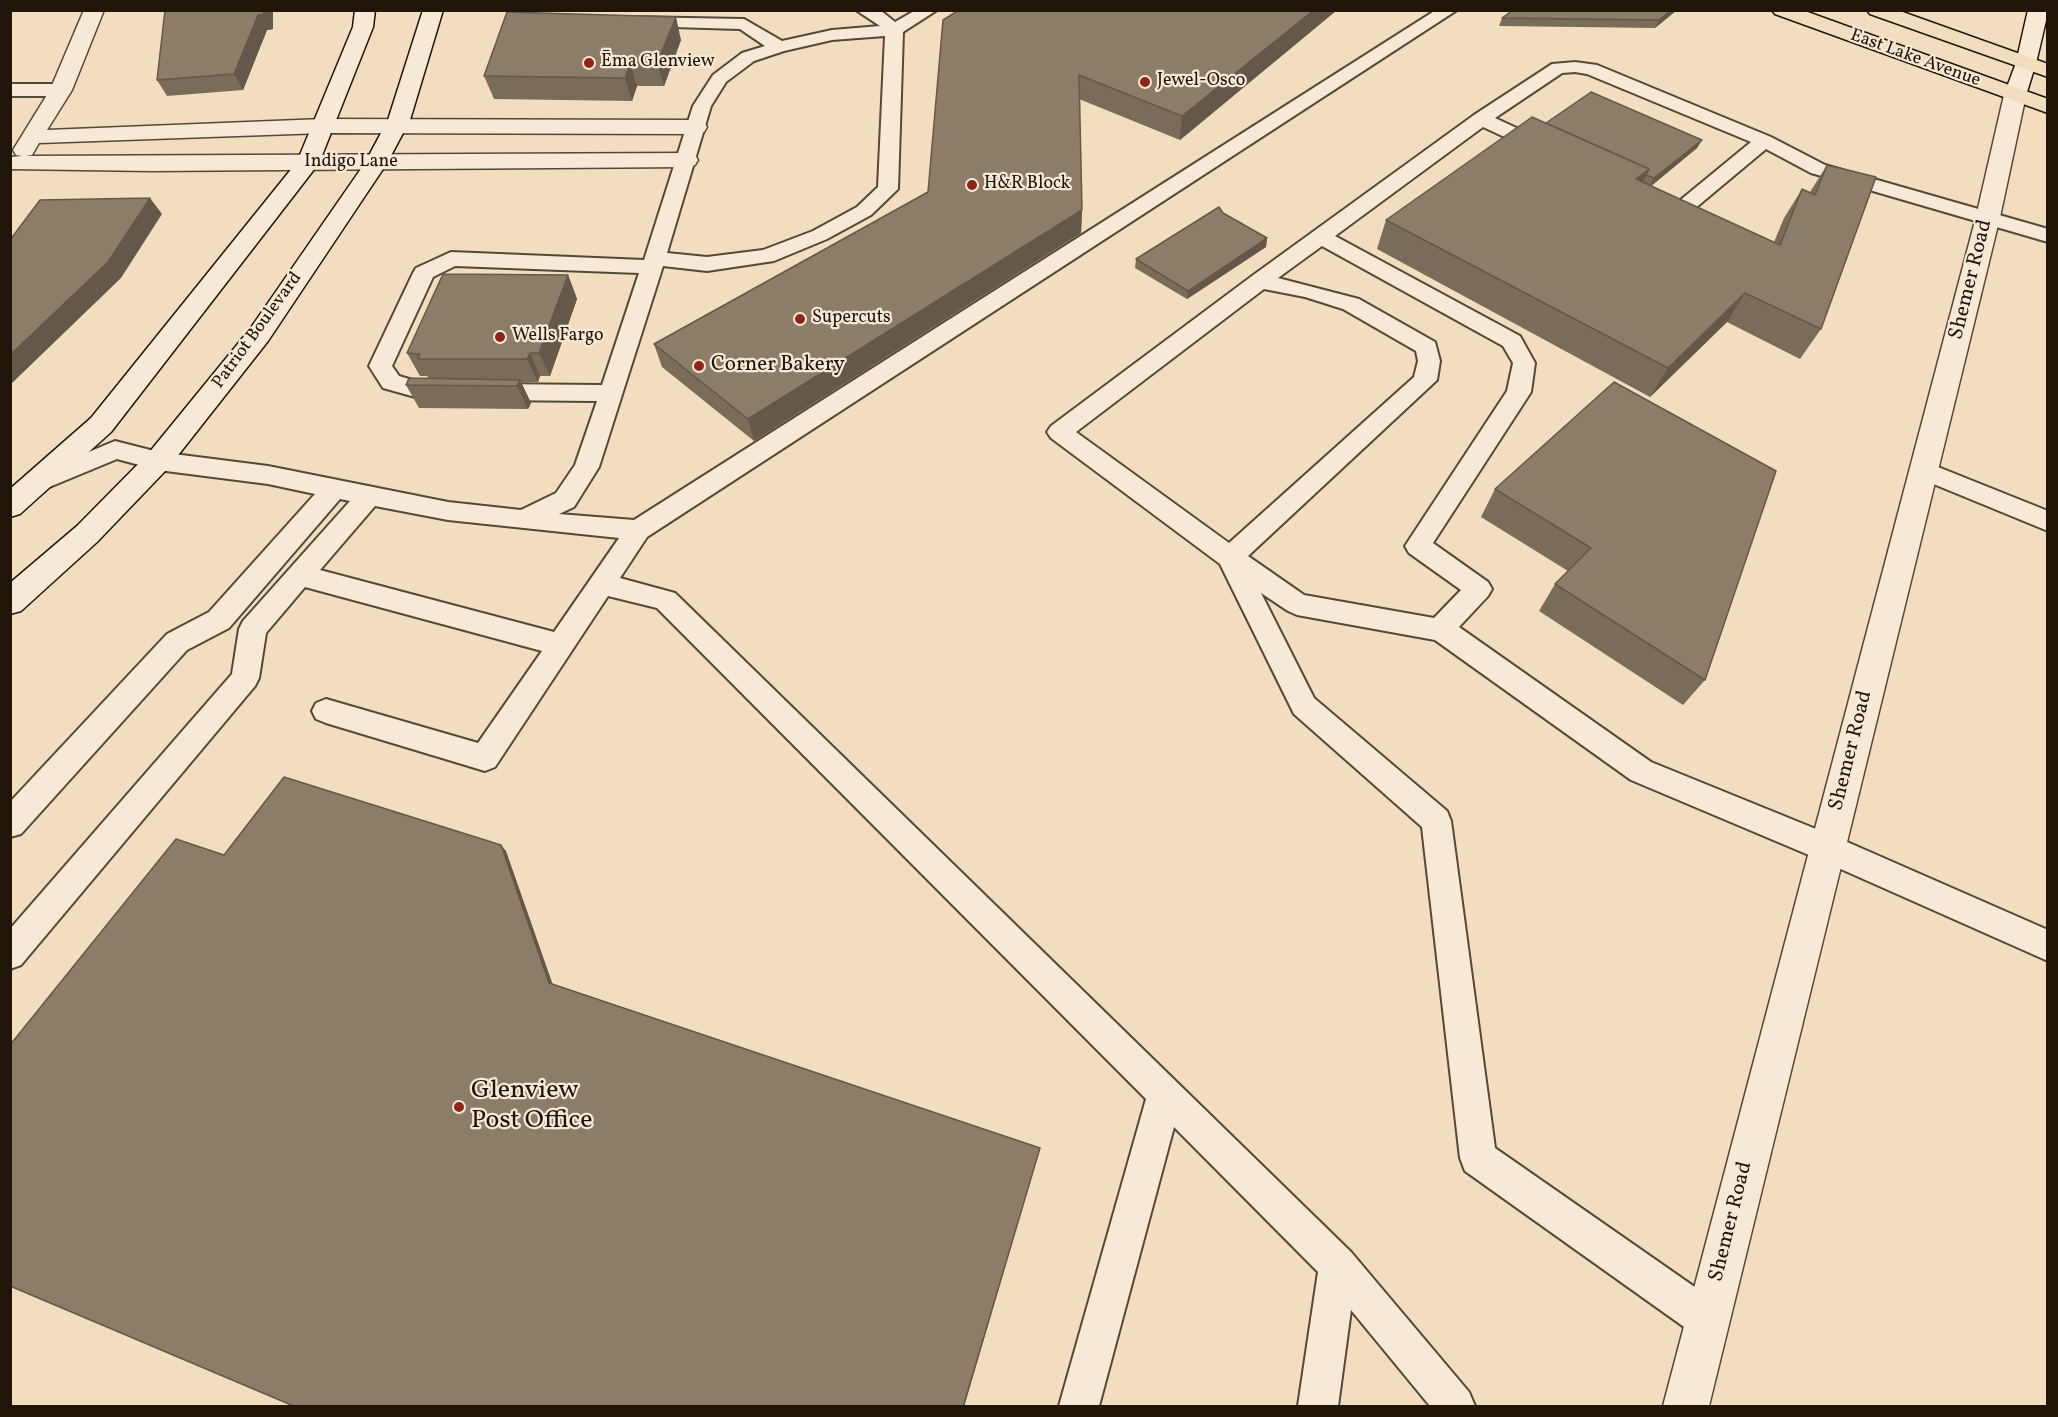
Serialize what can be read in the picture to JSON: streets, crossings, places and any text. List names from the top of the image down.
{
  "streets": {
    "main road": ["East Lake Avenue"],
    "street": ["Indigo Lane", "Shemer Road", "Patriot Boulevard"]
  },
  "crossings": [
    ["East Lake Avenue", "Shemer Road"],
    ["Indigo Lane", "Patriot Boulevard"]
  ],
  "places": [
    "Ēma Glenview",
    "Jewel-Osco",
    "H&R Block",
    "Supercuts",
    "Wells Fargo",
    "Corner Bakery",
    "Glenview Post Office"
  ]
}
